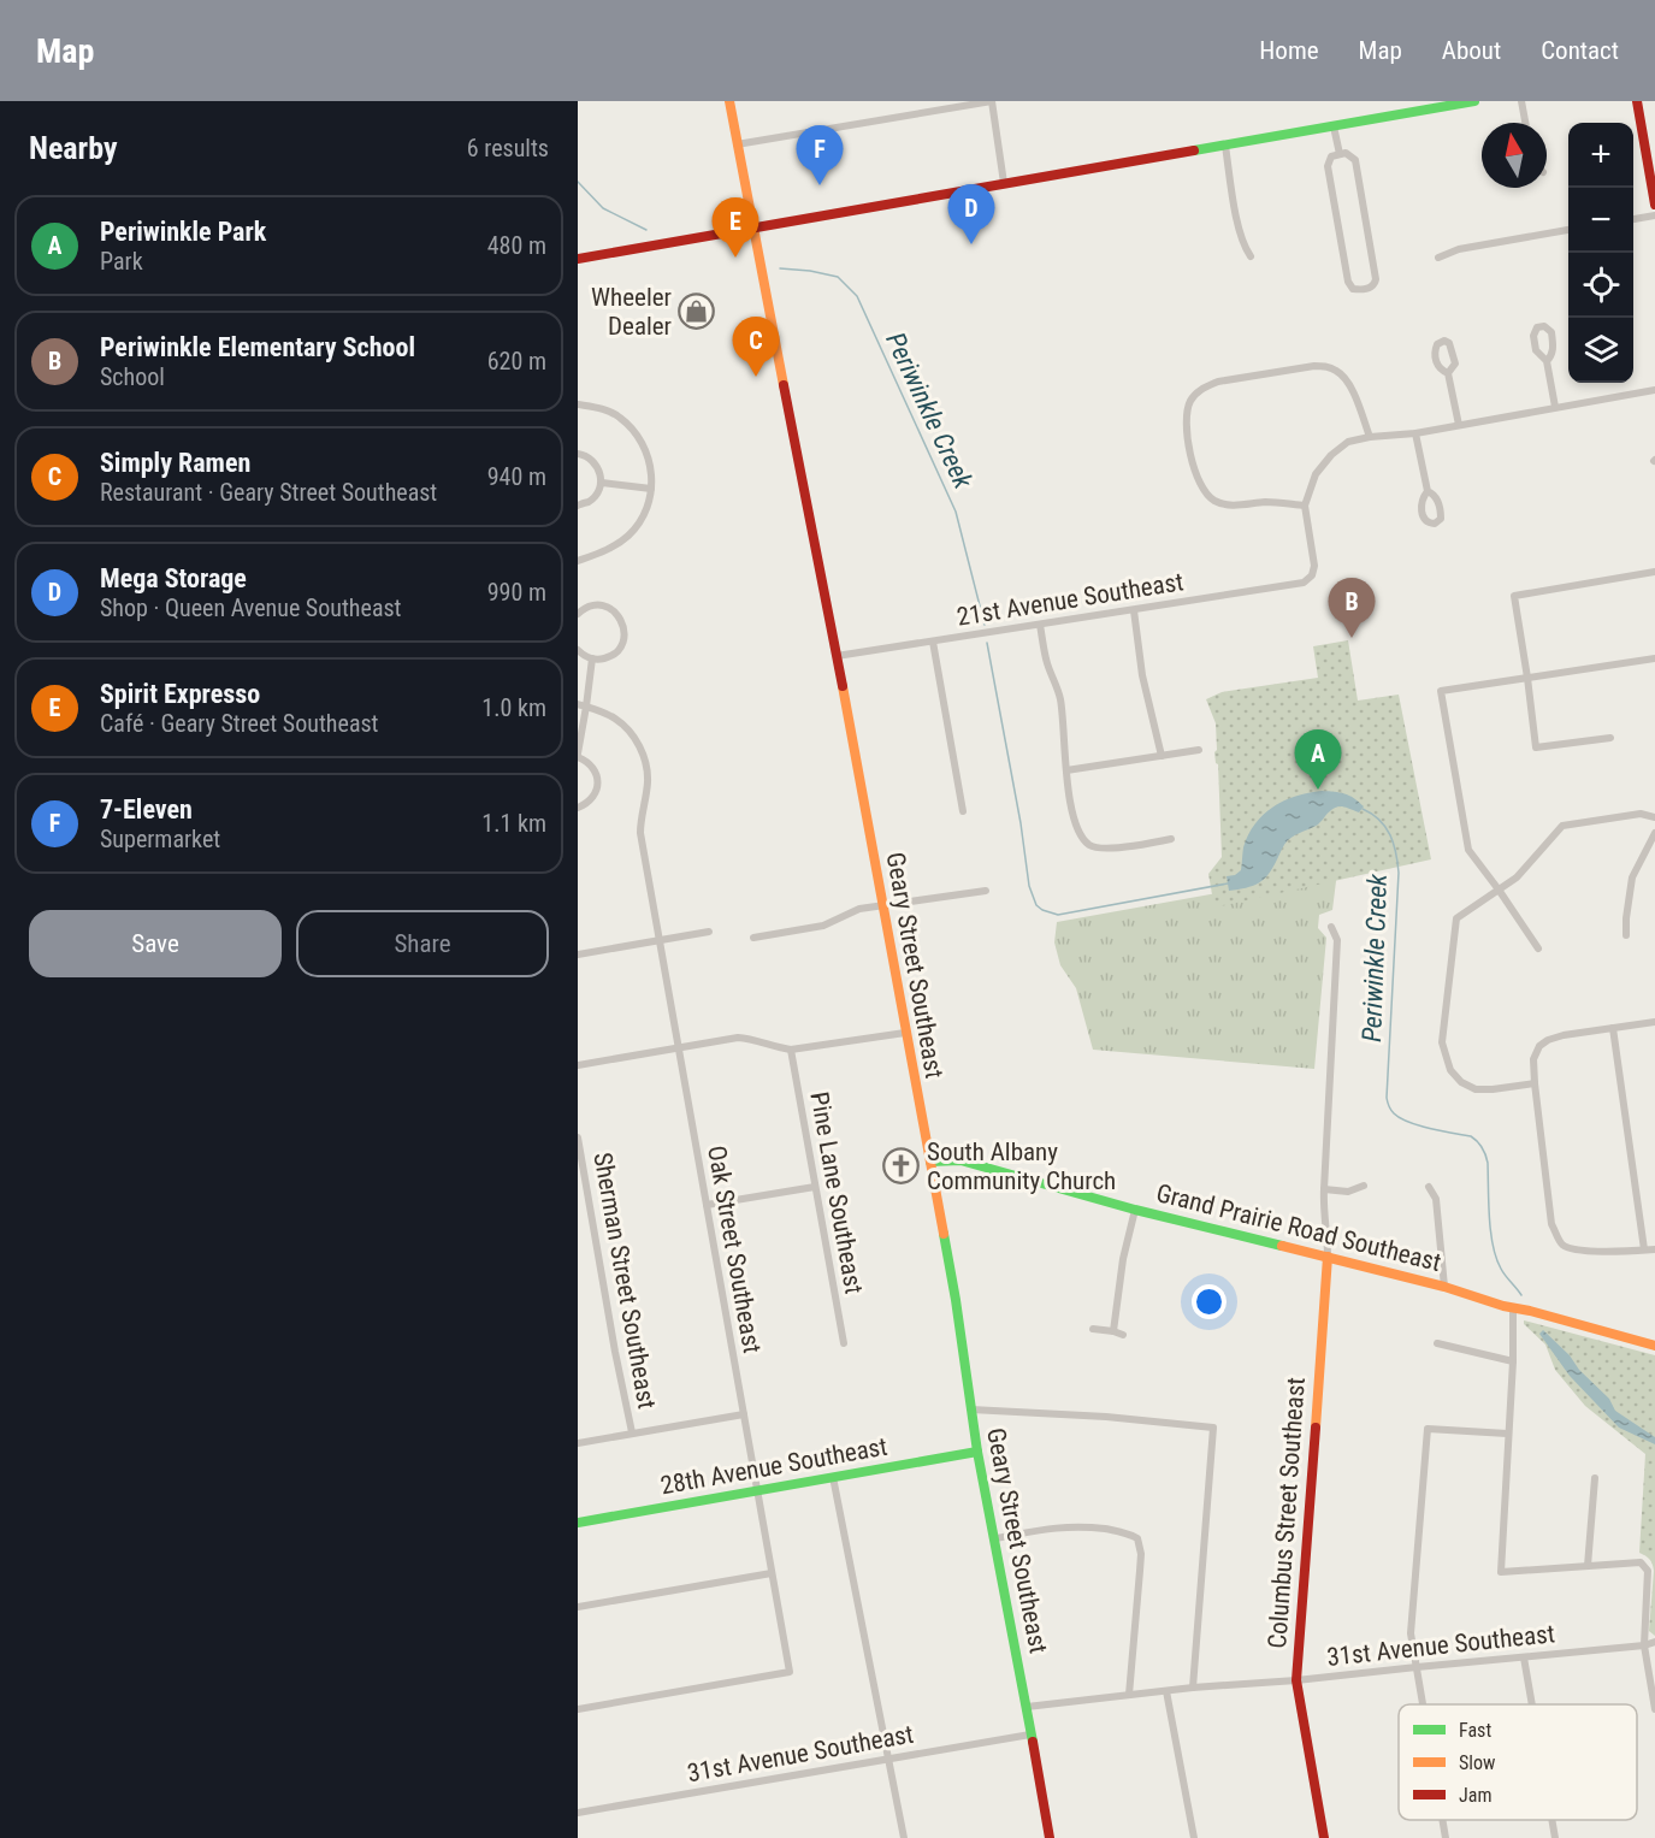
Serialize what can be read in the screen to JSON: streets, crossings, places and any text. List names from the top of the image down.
{
  "streets": {
    "main road": [
      "Geary Street Southeast",
      "Grand Prairie Road Southeast",
      "28th Avenue Southeast",
      "Columbus Street Southeast"
    ],
    "street": [
      "21st Avenue Southeast",
      "Pine Lane Southeast",
      "Oak Street Southeast",
      "Sherman Street Southeast",
      "31st Avenue Southeast"
    ]
  },
  "crossings": [
    ["21st Avenue Southeast", "Geary Street Southeast"],
    ["Geary Street Southeast", "Grand Prairie Road Southeast"],
    ["Geary Street Southeast", "28th Avenue Southeast"],
    ["Geary Street Southeast", "31st Avenue Southeast"],
    ["Grand Prairie Road Southeast", "Columbus Street Southeast"],
    ["Oak Street Southeast", "28th Avenue Southeast"],
    ["Columbus Street Southeast", "31st Avenue Southeast"]
  ],
  "water": ["Periwinkle Creek"],
  "places": {
    "shop": ["Wheeler Dealer"],
    "church": ["South Albany Community Church"]
  },
  "legend": ["Fast", "Slow", "Jam"],
  "north": "top",
  "page": {
    "header": "Map",
    "nav": [
      "Home",
      "Map",
      "About",
      "Contact"
    ],
    "heading": ["Nearby", "6 results"],
    "map_buttons": ["+", "−"],
    "pins": [
      "F",
      "D",
      "E",
      "C",
      "B",
      "A"
    ],
    "list": [
      {
        "mark": "A",
        "name": "Periwinkle Park",
        "note": "Park",
        "value": "480 m"
      },
      {
        "mark": "B",
        "name": "Periwinkle Elementary School",
        "note": "School",
        "value": "620 m"
      },
      {
        "mark": "C",
        "name": "Simply Ramen",
        "note": "Restaurant · Geary Street Southeast",
        "value": "940 m"
      },
      {
        "mark": "D",
        "name": "Mega Storage",
        "note": "Shop · Queen Avenue Southeast",
        "value": "990 m"
      },
      {
        "mark": "E",
        "name": "Spirit Expresso",
        "note": "Café · Geary Street Southeast",
        "value": "1.0 km"
      },
      {
        "mark": "F",
        "name": "7-Eleven",
        "note": "Supermarket",
        "value": "1.1 km"
      }
    ],
    "buttons": ["Save", "Share"]
  }
}
